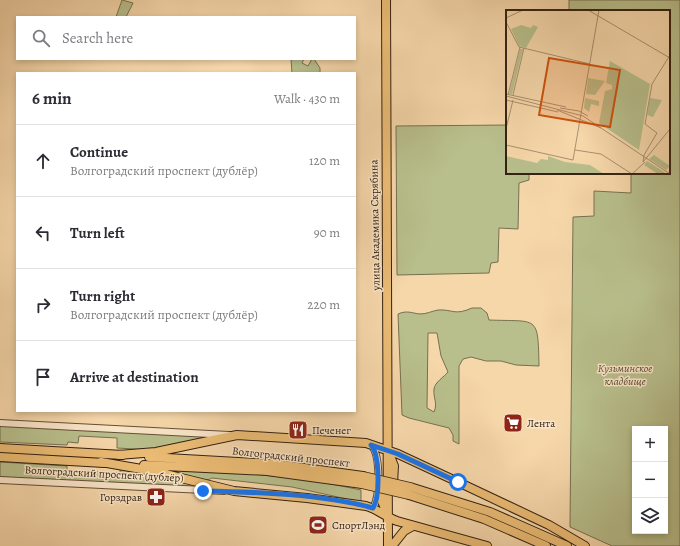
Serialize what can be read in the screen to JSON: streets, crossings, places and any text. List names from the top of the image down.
{
  "streets": {
    "main road": ["улица Академика Скрябина", "Волгоградский проспект", "Волгоградский проспект (дублёр)"]
  },
  "crossings": [
    ["улица Академика Скрябина", "Волгоградский проспект (дублёр)"]
  ],
  "parks": ["Кузьминское кладбище"],
  "places": {
    "supermarket": ["Лента"],
    "restaurant": ["Печенег"],
    "pharmacy": ["Горздрав"],
    "sports": ["СпортЛэнд"]
  },
  "page": {
    "search": "Search here",
    "heading": ["6 min", "Walk · 430 m"],
    "list": [
      ["Continue", "Волгоградский проспект (дублёр)", "120 m"],
      ["Turn left", "90 m"],
      ["Turn right", "Волгоградский проспект (дублёр)", "220 m"],
      "Arrive at destination"
    ],
    "map_buttons": ["+", "−"]
  }
}
